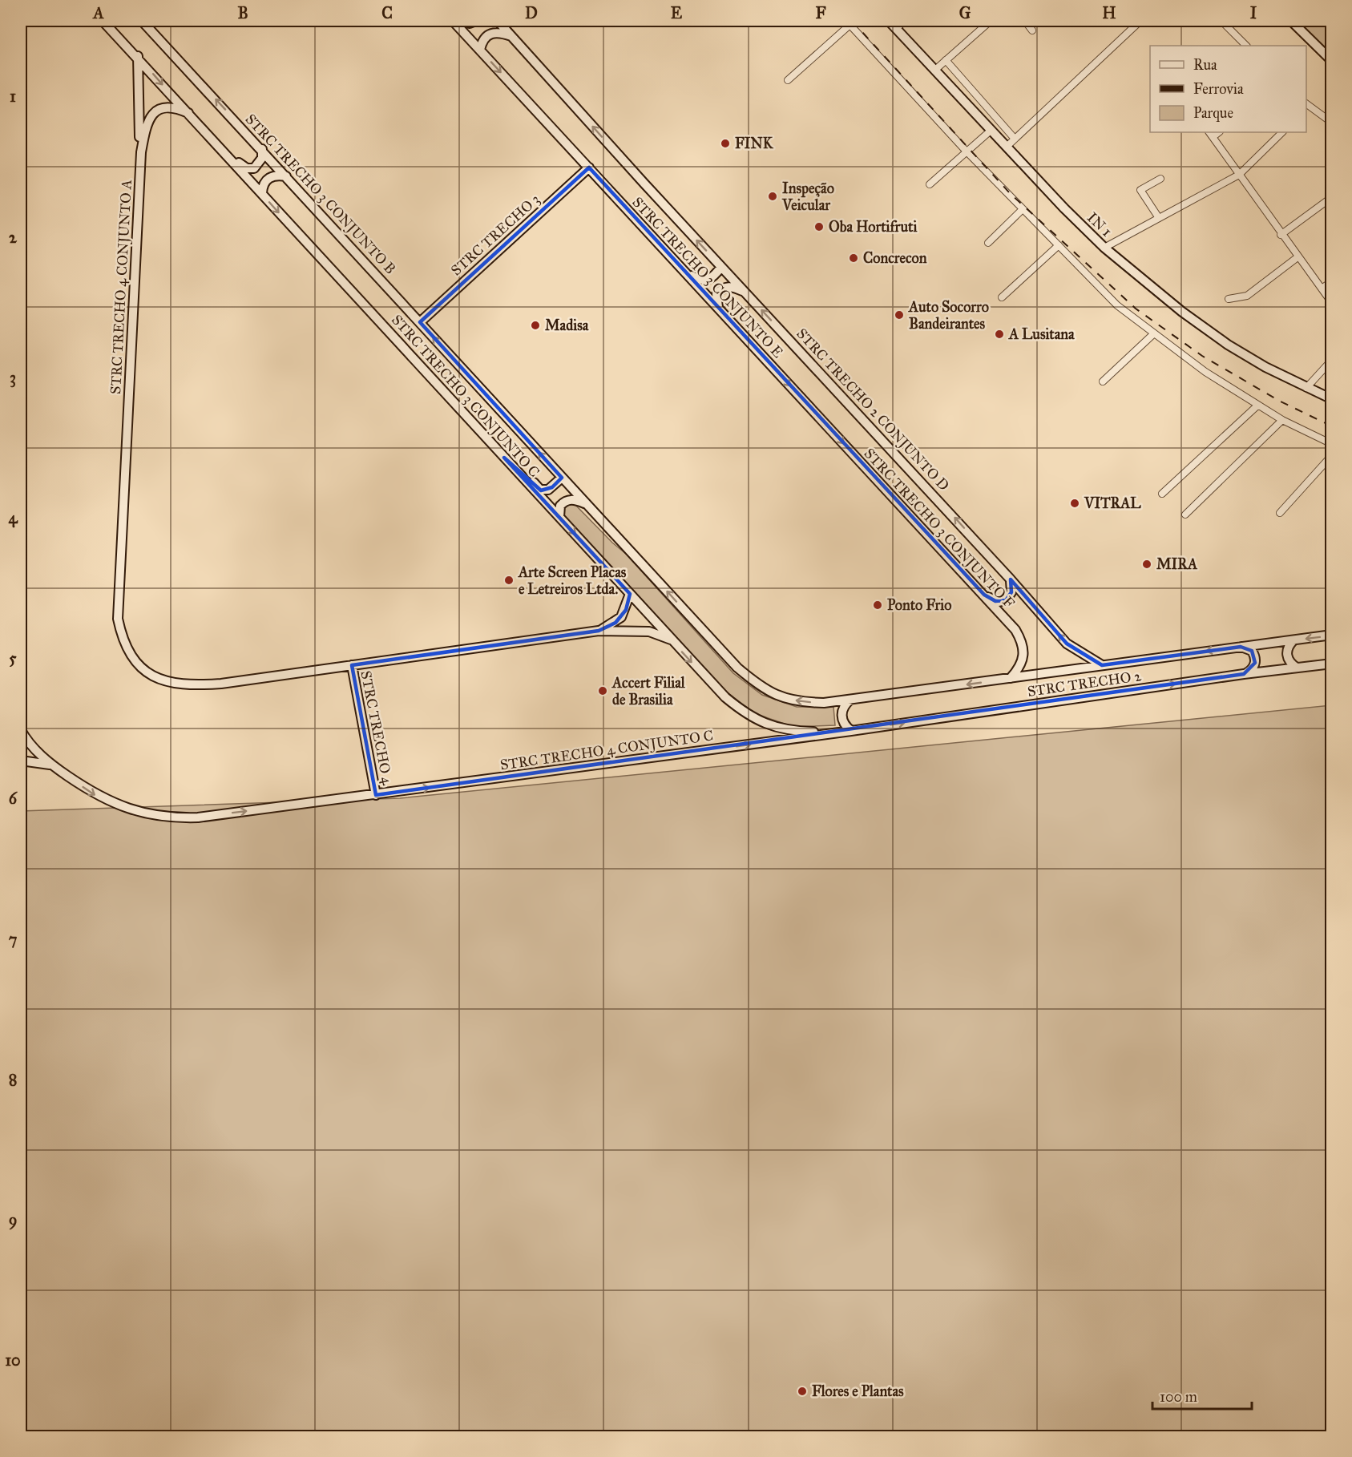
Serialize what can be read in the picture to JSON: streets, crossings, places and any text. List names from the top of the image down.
{
  "streets": {
    "street": [
      "STRC TRECHO 3 CONJUNTO B",
      "IN 1",
      "STRC TRECHO 3",
      "STRC TRECHO 3 CONJUNTO E",
      "STRC TRECHO 4 CONJUNTO A",
      "STRC TRECHO 3 CONJUNTO C",
      "STRC TRECHO 2 CONJUNTO D",
      "STRC TRECHO 3 CONJUNTO F",
      "STRC TRECHO 2",
      "STRC TRECHO 4",
      "STRC TRECHO 4 CONJUNTO C"
    ]
  },
  "crossings": [
    ["STRC TRECHO 3 CONJUNTO B", "STRC TRECHO 3"],
    ["STRC TRECHO 3 CONJUNTO B", "STRC TRECHO 3 CONJUNTO C"],
    ["STRC TRECHO 3", "STRC TRECHO 3 CONJUNTO E"],
    ["STRC TRECHO 3", "STRC TRECHO 3 CONJUNTO C"],
    ["STRC TRECHO 3 CONJUNTO E", "STRC TRECHO 3 CONJUNTO F"],
    ["STRC TRECHO 4 CONJUNTO A", "STRC TRECHO 3 CONJUNTO C"],
    ["STRC TRECHO 4 CONJUNTO A", "STRC TRECHO 4"],
    ["STRC TRECHO 3 CONJUNTO C", "STRC TRECHO 3 CONJUNTO F"],
    ["STRC TRECHO 3 CONJUNTO C", "STRC TRECHO 2"],
    ["STRC TRECHO 3 CONJUNTO C", "STRC TRECHO 4 CONJUNTO C"],
    ["STRC TRECHO 2 CONJUNTO D", "STRC TRECHO 2"],
    ["STRC TRECHO 3 CONJUNTO F", "STRC TRECHO 2"],
    ["STRC TRECHO 2", "STRC TRECHO 4 CONJUNTO C"],
    ["STRC TRECHO 4", "STRC TRECHO 4 CONJUNTO C"]
  ],
  "one_way": [
    "STRC TRECHO 3 CONJUNTO B",
    "STRC TRECHO 3 CONJUNTO E",
    "STRC TRECHO 2 CONJUNTO D",
    "STRC TRECHO 3 CONJUNTO F",
    "STRC TRECHO 4 CONJUNTO C"
  ],
  "places": [
    "FINK",
    "Inspeção Veicular",
    "Oba Hortifruti",
    "Concrecon",
    "Auto Socorro Bandeirantes",
    "Madisa",
    "A Lusitana",
    "VITRAL",
    "MIRA",
    "Arte Screen Placas e Letreiros Ltda.",
    "Ponto Frio",
    "Accert Filial de Brasilia",
    "Flores e Plantas"
  ],
  "legend": ["Rua", "Ferrovia", "Parque"],
  "scale_bar": "100 m",
  "grid": {
    "columns": [
      "A",
      "B",
      "C",
      "D",
      "E",
      "F",
      "G",
      "H",
      "I"
    ],
    "rows": [
      "1",
      "2",
      "3",
      "4",
      "5",
      "6",
      "7",
      "8",
      "9",
      "10"
    ]
  }
}
